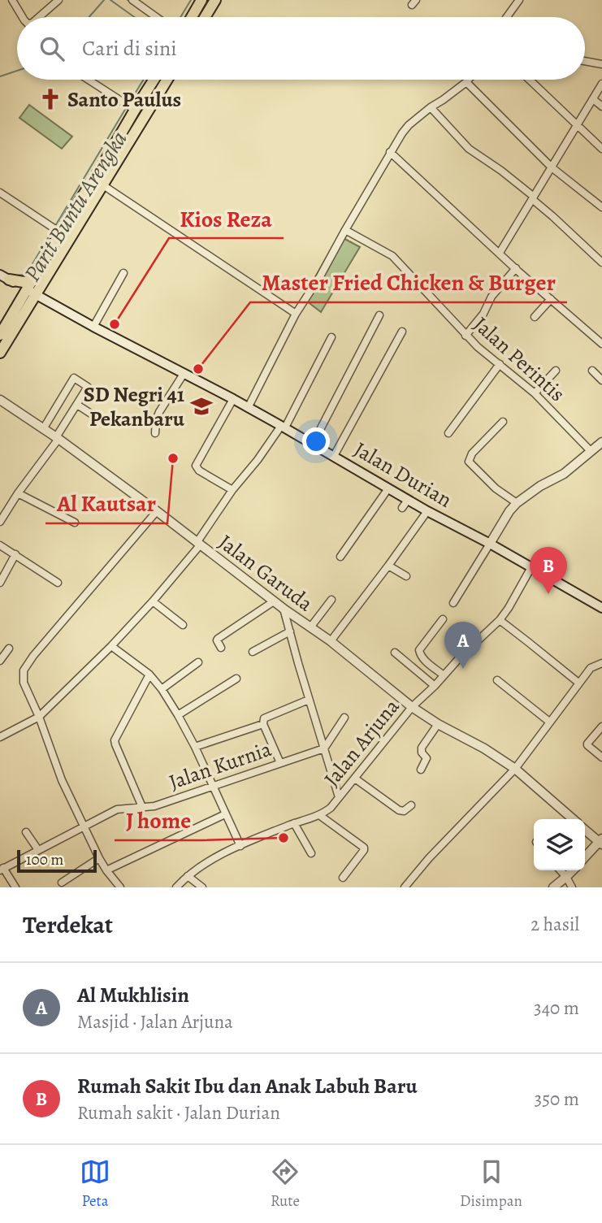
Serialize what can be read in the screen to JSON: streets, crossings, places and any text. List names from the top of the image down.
{
  "streets": {
    "main road": ["Jalan Durian"],
    "street": [
      "Jalan Perintis",
      "Jalan Garuda",
      "Jalan Arjuna",
      "Jalan Kurnia"
    ]
  },
  "crossings": [
    ["Jalan Durian", "Jalan Arjuna"],
    ["Jalan Garuda", "Jalan Arjuna"]
  ],
  "water": ["Parit Buntu Arengka"],
  "places": {
    "church": ["Santo Paulus"],
    "other": [
      "Kios Reza",
      "Master Fried Chicken & Burger",
      "Al Kautsar",
      "J home"
    ],
    "school or university": ["SD Negri 41 Pekanbaru"]
  },
  "scale_bar": "100 m",
  "page": {
    "search": "Cari di sini",
    "pins": ["B", "A"],
    "scale": "100 m",
    "heading": ["Terdekat", "2 hasil"],
    "list": [
      {
        "mark": "A",
        "name": "Al Mukhlisin",
        "note": "Masjid · Jalan Arjuna",
        "value": "340 m"
      },
      {
        "mark": "B",
        "name": "Rumah Sakit Ibu dan Anak Labuh Baru",
        "note": "Rumah sakit · Jalan Durian",
        "value": "350 m"
      }
    ],
    "nav": ["Peta", "Rute", "Disimpan"]
  }
}
